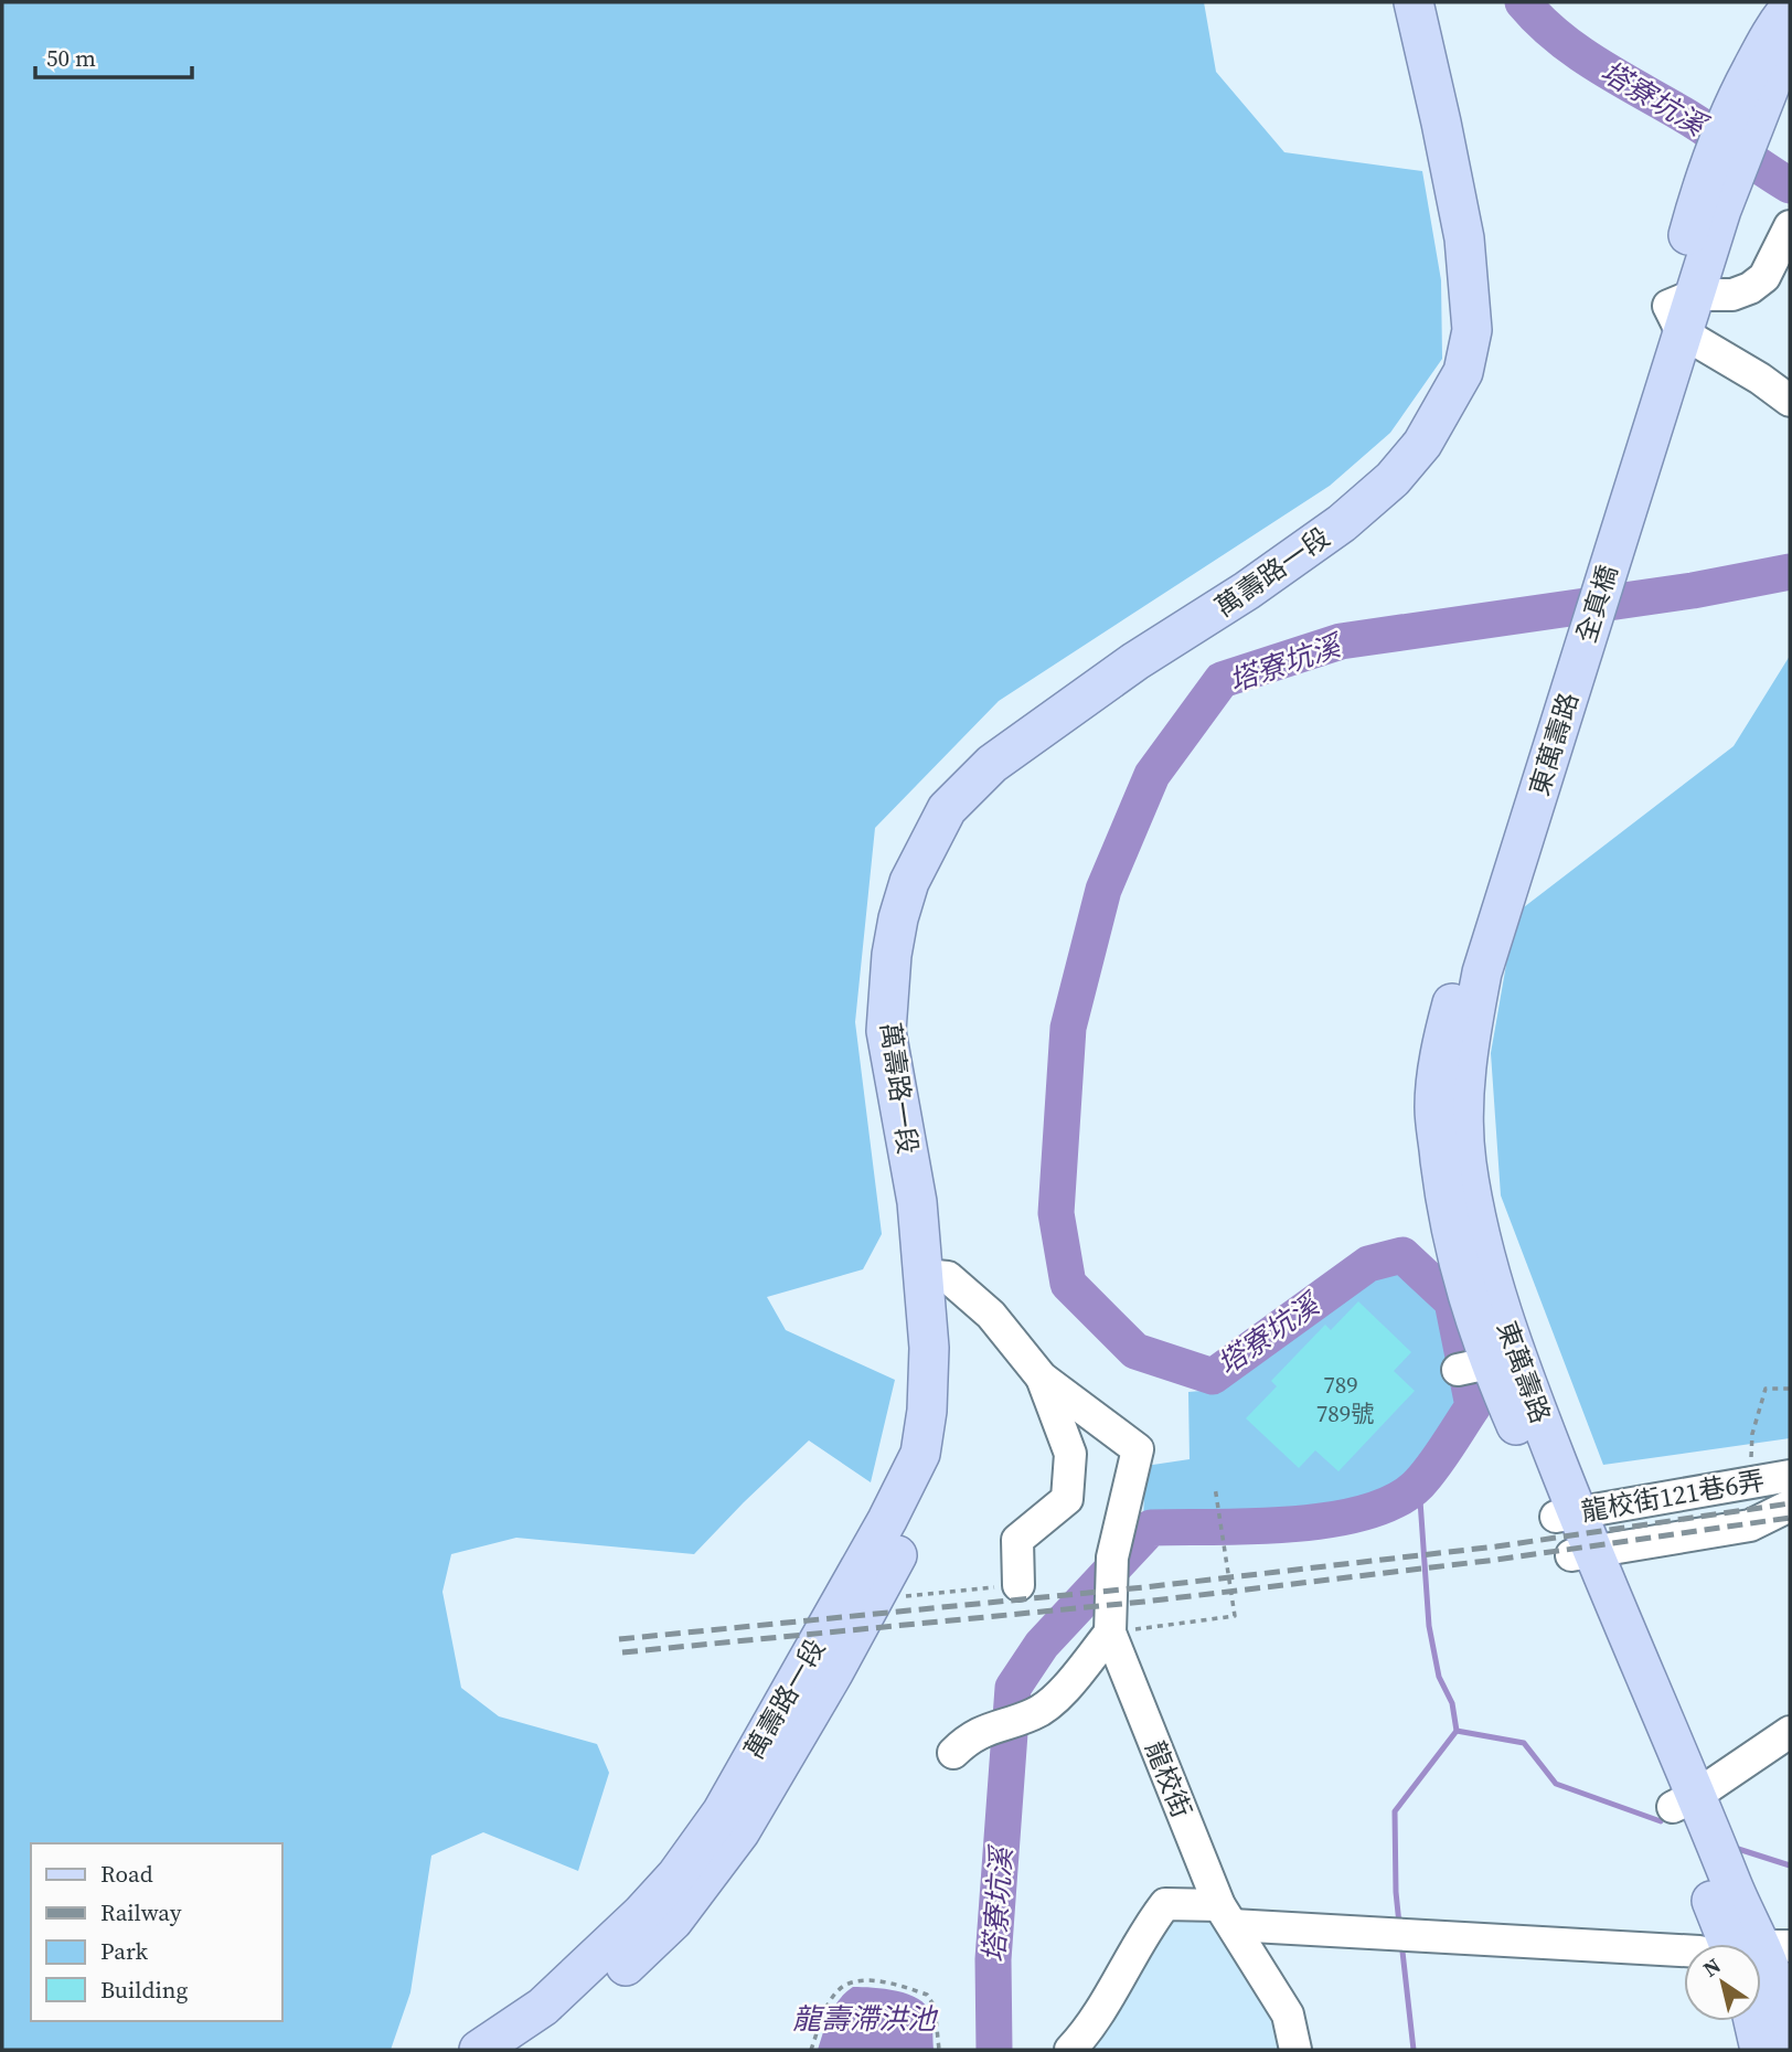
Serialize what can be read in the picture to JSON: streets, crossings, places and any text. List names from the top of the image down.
{
  "streets": {
    "main road": ["萬壽路一段", "全真橋", "東萬壽路"],
    "street": ["龍校街121巷6弄", "龍校街"]
  },
  "crossings": [
    ["萬壽路一段", "龍校街"],
    ["全真橋", "東萬壽路"],
    ["東萬壽路", "龍校街121巷6弄"]
  ],
  "water": ["塔寮坑溪", "龍壽滯洪池"],
  "house_numbers": ["789", "789號"],
  "legend": [
    "Road",
    "Railway",
    "Park",
    "Building"
  ],
  "scale_bar": "50 m",
  "north": "top left"
}
